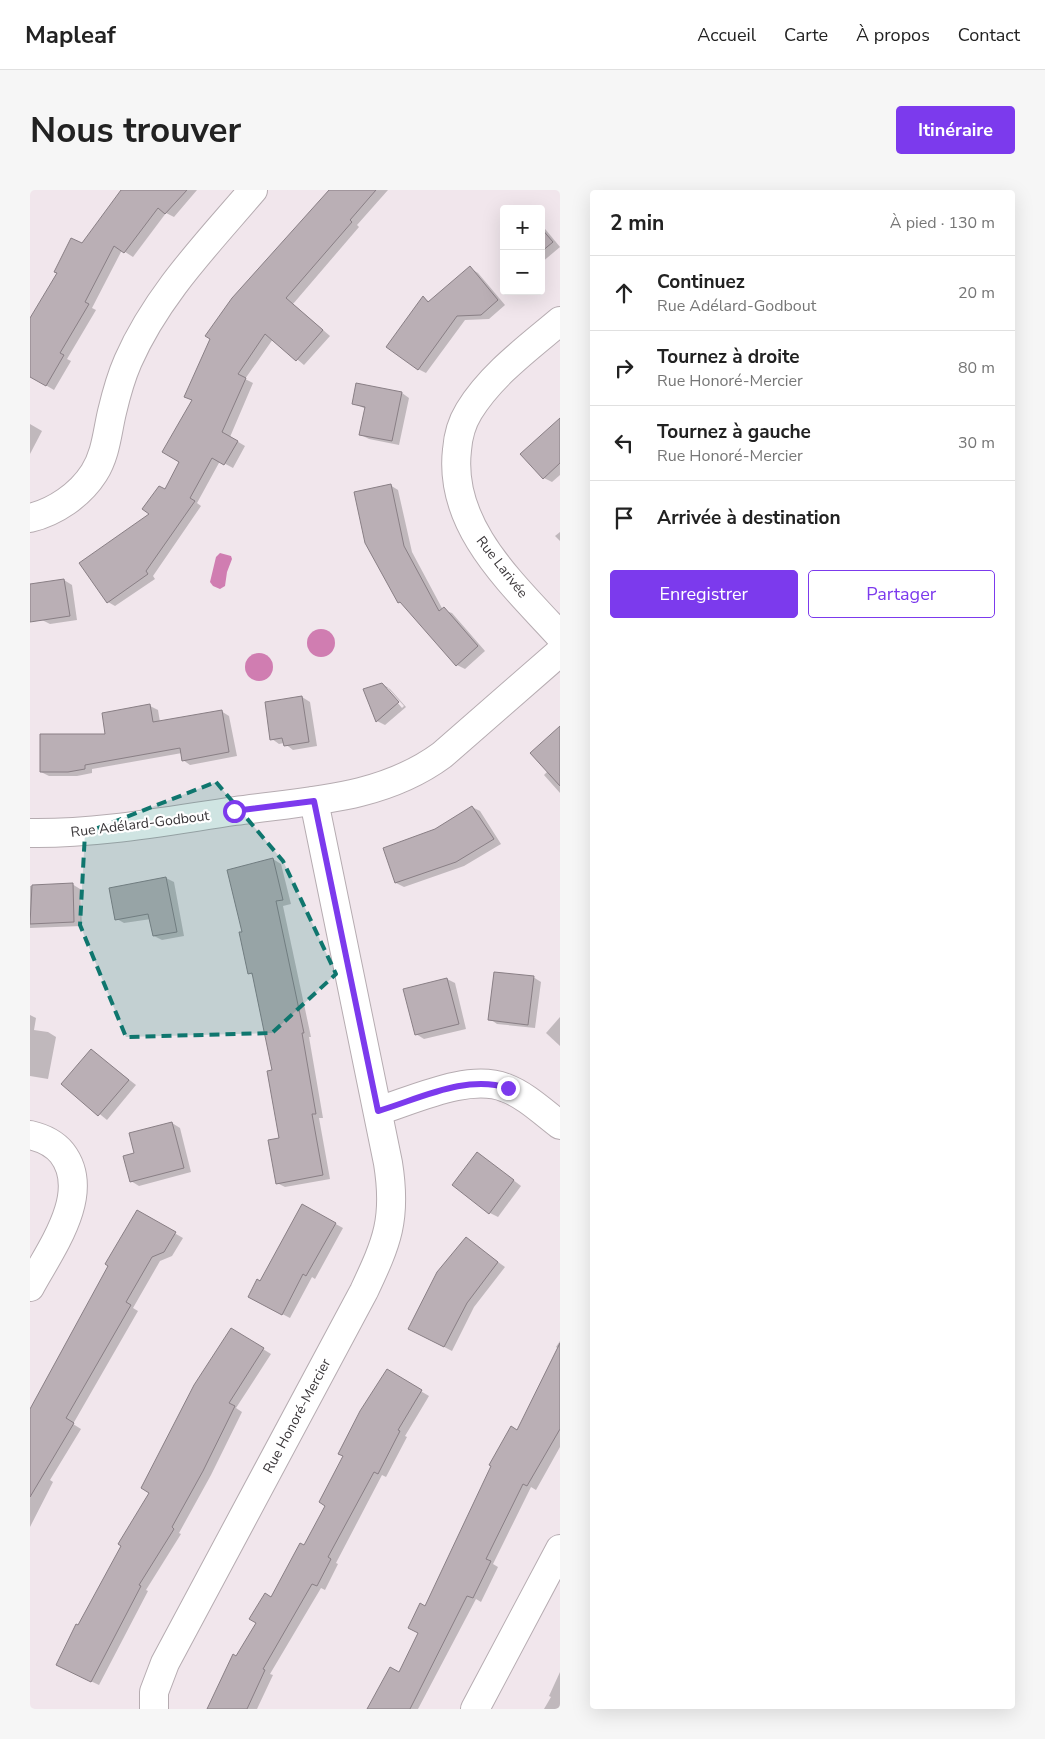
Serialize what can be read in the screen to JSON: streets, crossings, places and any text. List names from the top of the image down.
{
  "streets": {
    "street": ["Rue Larivée", "Rue Adélard-Godbout", "Rue Honoré-Mercier"]
  },
  "crossings": [
    ["Rue Adélard-Godbout", "Rue Honoré-Mercier"]
  ],
  "page": {
    "header": "Mapleaf",
    "nav": [
      "Accueil",
      "Carte",
      "À propos",
      "Contact"
    ],
    "buttons": [
      "Itinéraire",
      ["Enregistrer", "Partager"]
    ],
    "title": "Nous trouver",
    "heading": ["2 min", "À pied · 130 m"],
    "map_buttons": ["+", "−"],
    "list": [
      ["Continuez", "Rue Adélard-Godbout", "20 m"],
      ["Tournez à droite", "Rue Honoré-Mercier", "80 m"],
      ["Tournez à gauche", "Rue Honoré-Mercier", "30 m"],
      "Arrivée à destination"
    ]
  }
}
